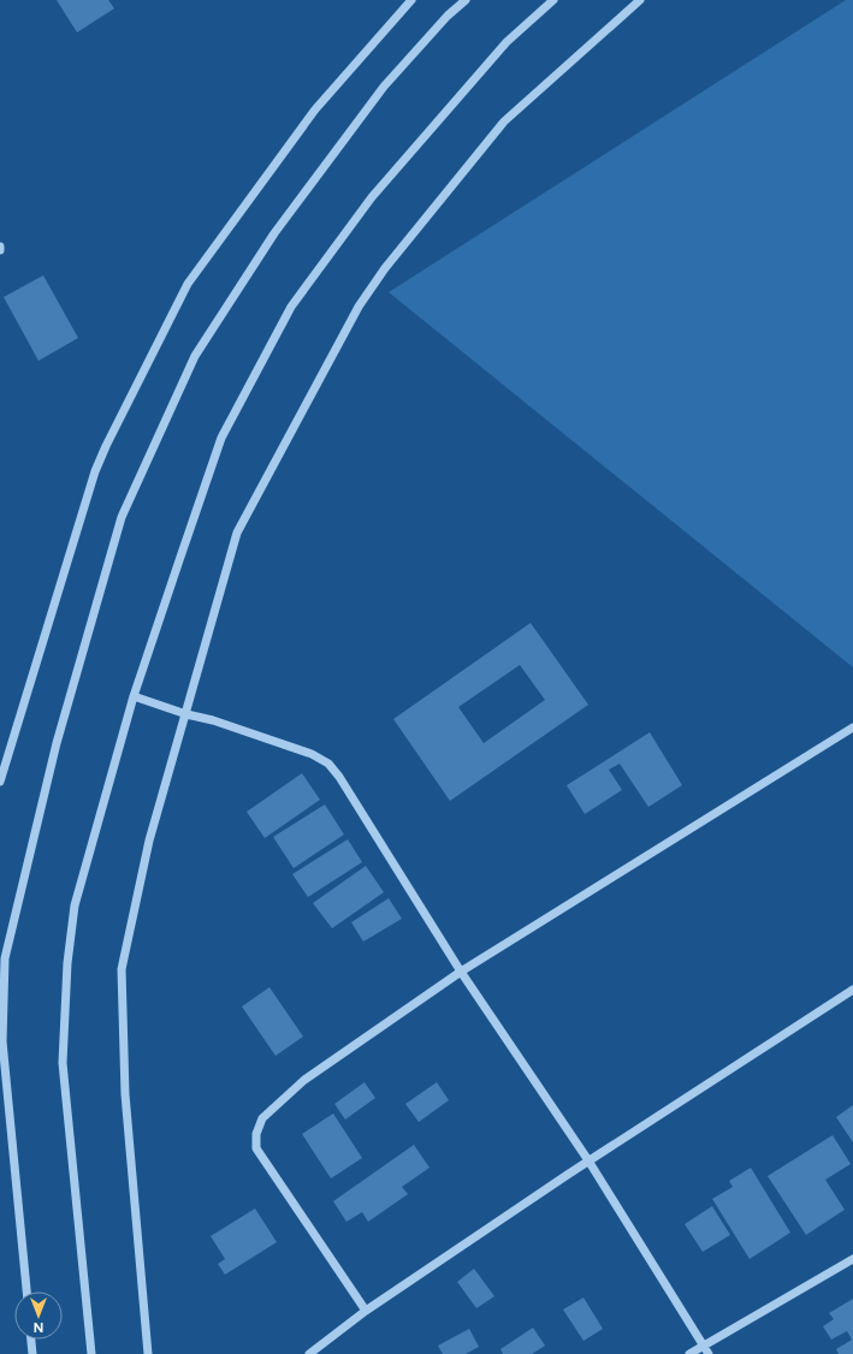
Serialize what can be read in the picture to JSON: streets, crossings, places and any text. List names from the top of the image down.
{
  "north": "bottom"
}
